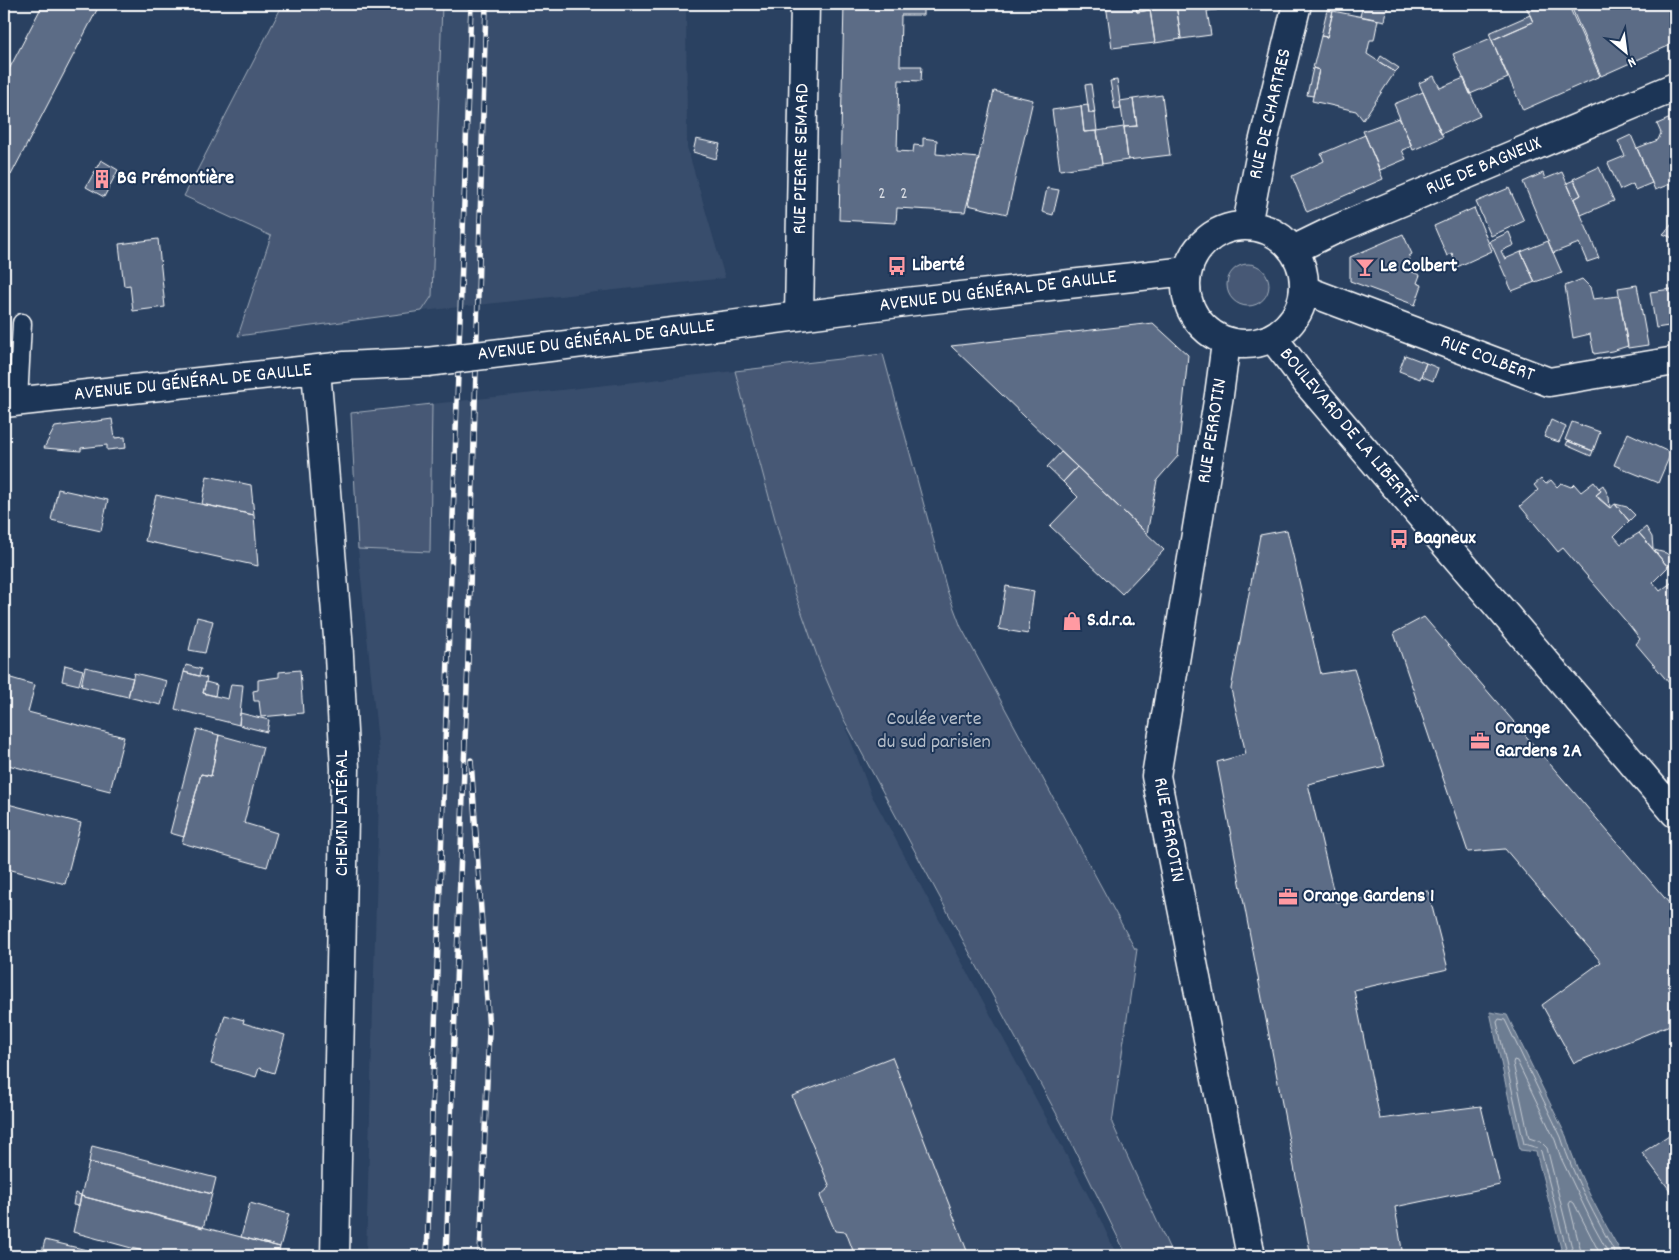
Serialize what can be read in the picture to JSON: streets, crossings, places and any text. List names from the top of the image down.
{
  "streets": {
    "street": [
      "RUE DE CHARTRES",
      "RUE PIERRE SEMARD",
      "RUE DE BAGNEUX",
      "AVENUE DU GÉNÉRAL DE GAULLE",
      "RUE COLBERT",
      "BOULEVARD DE LA LIBERTÉ",
      "RUE PERROTIN",
      "CHEMIN LATÉRAL"
    ]
  },
  "crossings": [
    ["RUE DE CHARTRES", "RUE DE BAGNEUX"],
    ["RUE DE CHARTRES", "AVENUE DU GÉNÉRAL DE GAULLE"],
    ["RUE DE CHARTRES", "RUE COLBERT"],
    ["RUE DE CHARTRES", "BOULEVARD DE LA LIBERTÉ"],
    ["RUE DE CHARTRES", "RUE PERROTIN"],
    ["RUE PIERRE SEMARD", "AVENUE DU GÉNÉRAL DE GAULLE"],
    ["RUE DE BAGNEUX", "AVENUE DU GÉNÉRAL DE GAULLE"],
    ["RUE DE BAGNEUX", "RUE COLBERT"],
    ["RUE DE BAGNEUX", "BOULEVARD DE LA LIBERTÉ"],
    ["RUE DE BAGNEUX", "RUE PERROTIN"],
    ["AVENUE DU GÉNÉRAL DE GAULLE", "RUE COLBERT"],
    ["AVENUE DU GÉNÉRAL DE GAULLE", "BOULEVARD DE LA LIBERTÉ"],
    ["AVENUE DU GÉNÉRAL DE GAULLE", "RUE PERROTIN"],
    ["AVENUE DU GÉNÉRAL DE GAULLE", "CHEMIN LATÉRAL"],
    ["RUE COLBERT", "BOULEVARD DE LA LIBERTÉ"],
    ["RUE COLBERT", "RUE PERROTIN"],
    ["BOULEVARD DE LA LIBERTÉ", "RUE PERROTIN"]
  ],
  "parks": ["Coulée verte du sud parisien"],
  "places": {
    "building": ["BG Prémontière"],
    "bus stop": ["Liberté", "Bagneux"],
    "bar": ["Le Colbert"],
    "shop": ["S.d.r.a."],
    "office": ["Orange Gardens 2A", "Orange Gardens 1"]
  },
  "house_numbers": ["2", "2"],
  "north": "bottom right"
}
